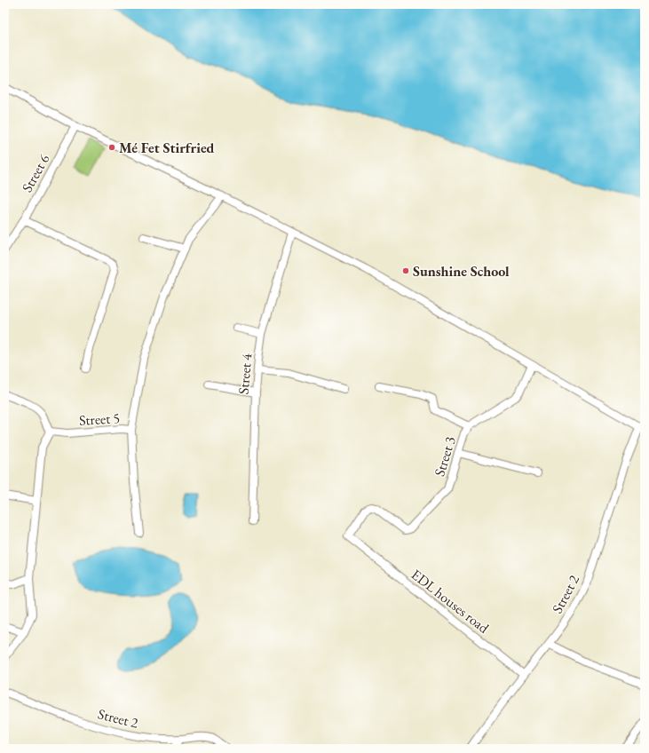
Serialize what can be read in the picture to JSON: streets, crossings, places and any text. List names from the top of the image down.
{
  "streets": {
    "street": [
      "Street 6",
      "Street 4",
      "Street 5",
      "Street 3",
      "Street 2",
      "EDL houses road"
    ]
  },
  "crossings": [
    ["Street 3", "EDL houses road"],
    ["Street 2", "EDL houses road"]
  ],
  "places": ["Mé Fet Stirfried", "Sunshine School"]
}
